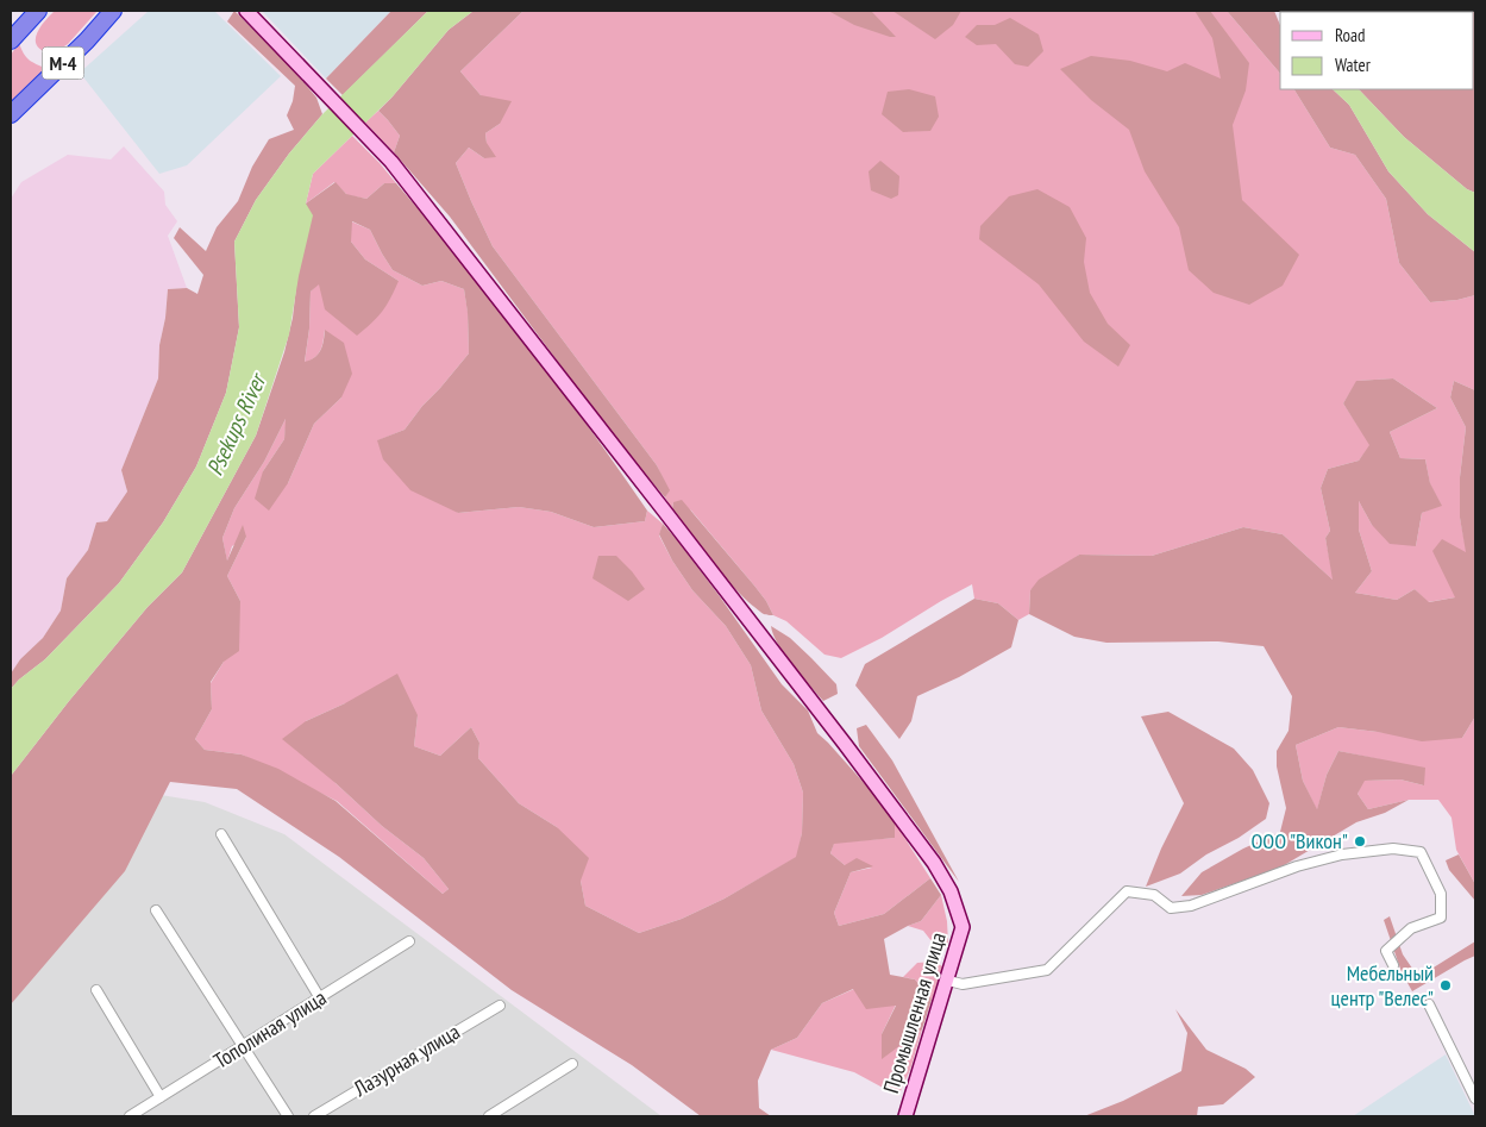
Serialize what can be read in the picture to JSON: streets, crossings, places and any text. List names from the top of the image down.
{
  "streets": {
    "highway": ["М-4"],
    "main road": ["Промышленная улица"],
    "street": ["Тополиная улица", "Лазурная улица"]
  },
  "water": ["Psekups River"],
  "places": ["ООО \"Викон\"", "Мебельный центр \"Велес\""],
  "legend": ["Road", "Water"]
}
